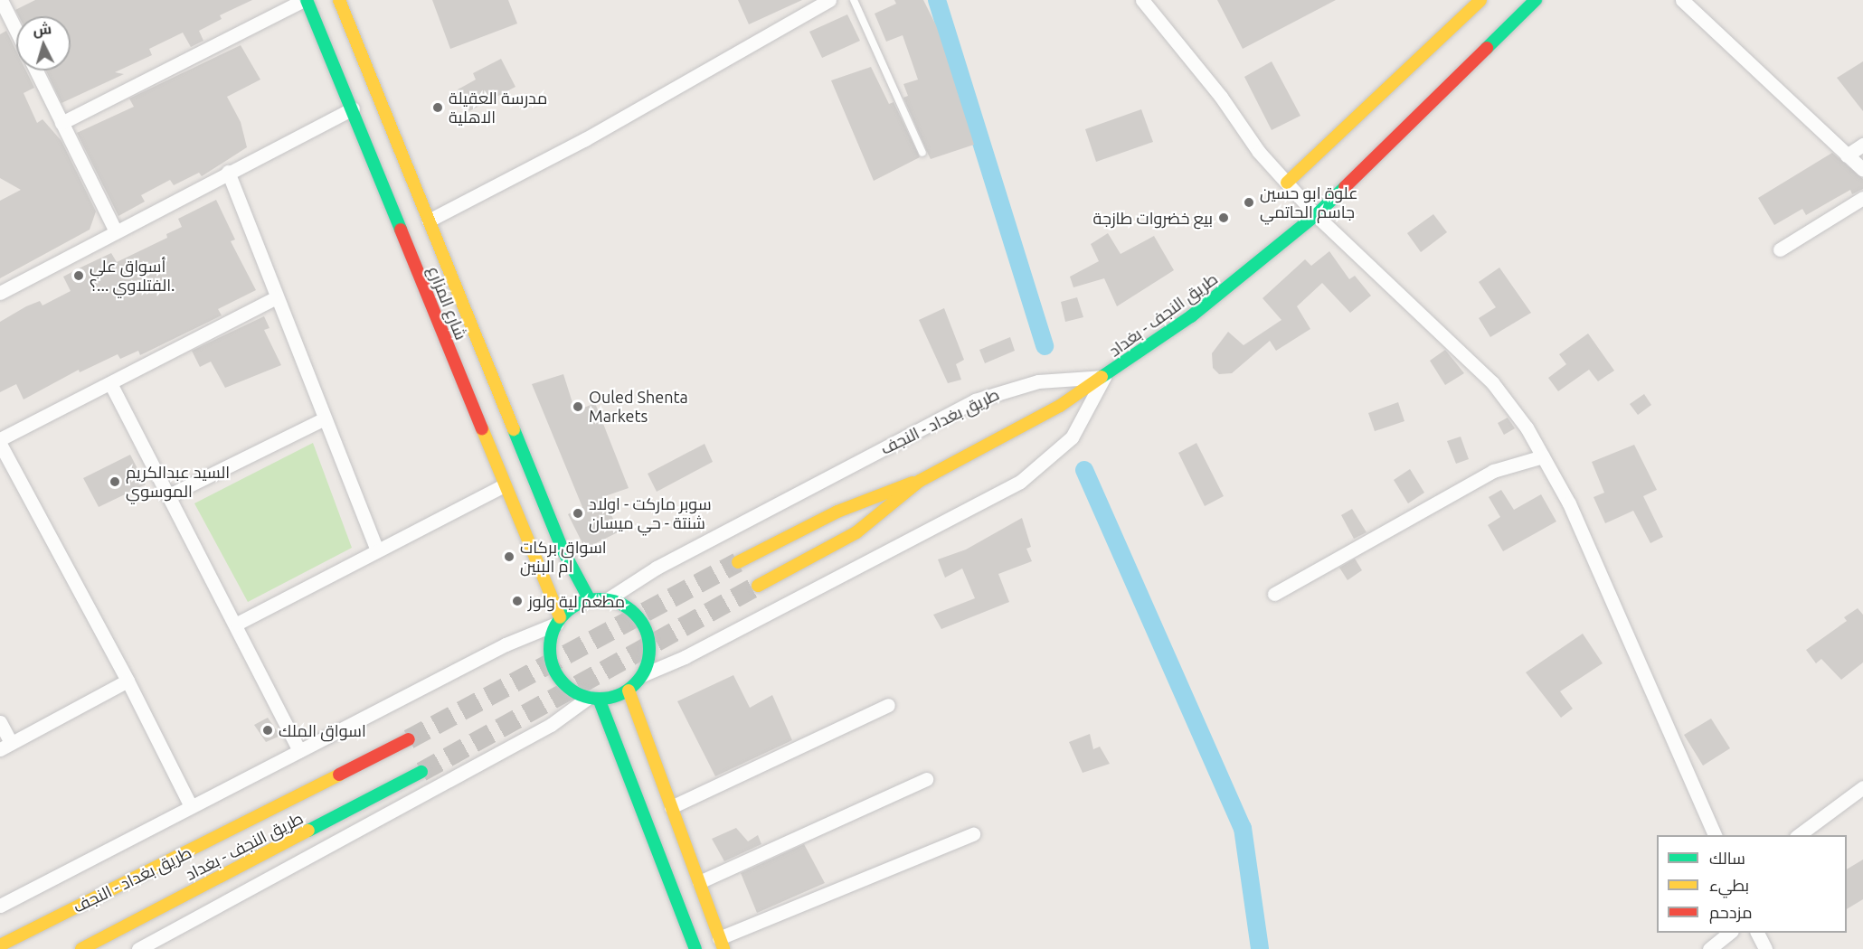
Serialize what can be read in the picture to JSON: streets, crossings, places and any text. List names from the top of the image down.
{
  "streets": {
    "main road": ["شارع المزارع", "طريق النجف - بغداد", "طريق بغداد - النجف"]
  },
  "crossings": [
    ["شارع المزارع", "طريق بغداد - النجف"],
    ["طريق النجف - بغداد", "طريق بغداد - النجف"]
  ],
  "places": [
    "مدرسة العقيلة الاهلية",
    "علوة ابو حسين جاسم الحاتمي",
    "بيع خضروات طازجة",
    "أسواق علي الفتلاوي ...؟.",
    "Ouled Shenta Markets",
    "السيد عبدالكريم الموسوي",
    "سوبر ماركت - اولاد شنتة - حي ميسان",
    "اسواق بركات ام البنين",
    "مطعم لية ولوز",
    "اسواق الملك"
  ],
  "legend": ["سالك", "بطيء", "مزدحم"],
  "north": "top"
}
